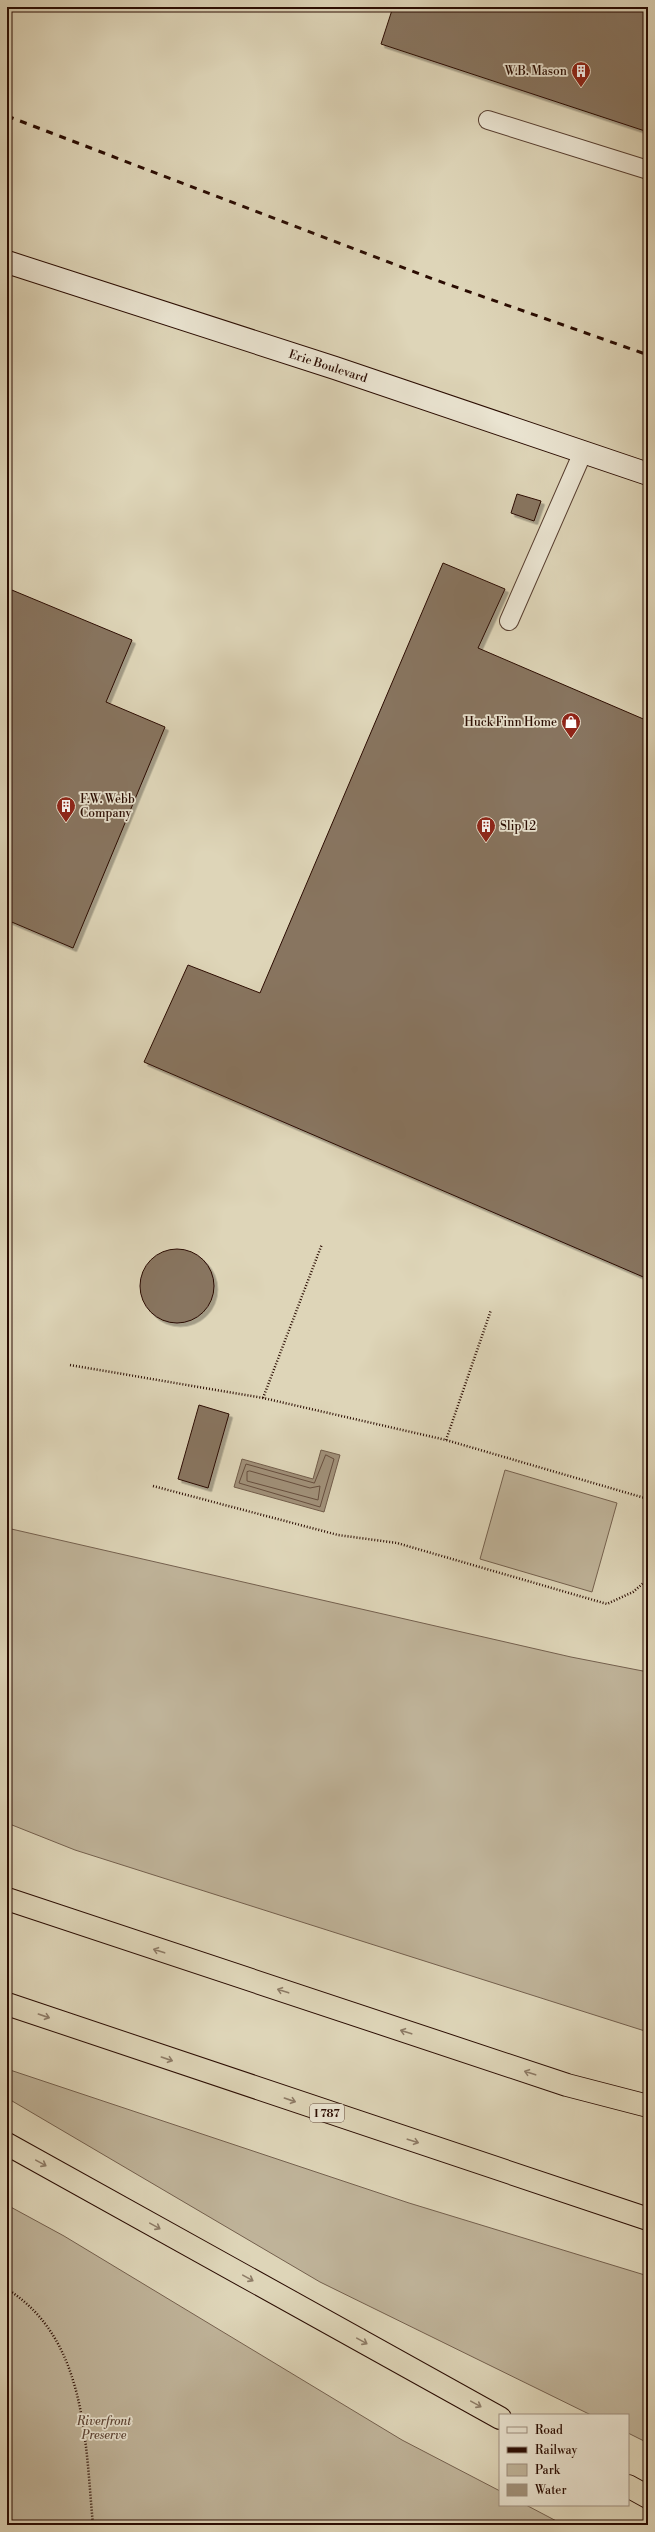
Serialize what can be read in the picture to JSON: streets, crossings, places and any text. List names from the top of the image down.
{
  "streets": {
    "highway": ["I 787"],
    "street": ["Erie Boulevard"]
  },
  "parks": ["Riverfront Preserve"],
  "places": {
    "building": ["W.B. Mason", "F.W. Webb Company", "Slip 12"],
    "shop": ["Huck Finn Home"]
  },
  "legend": [
    "Road",
    "Railway",
    "Park",
    "Water"
  ]
}
